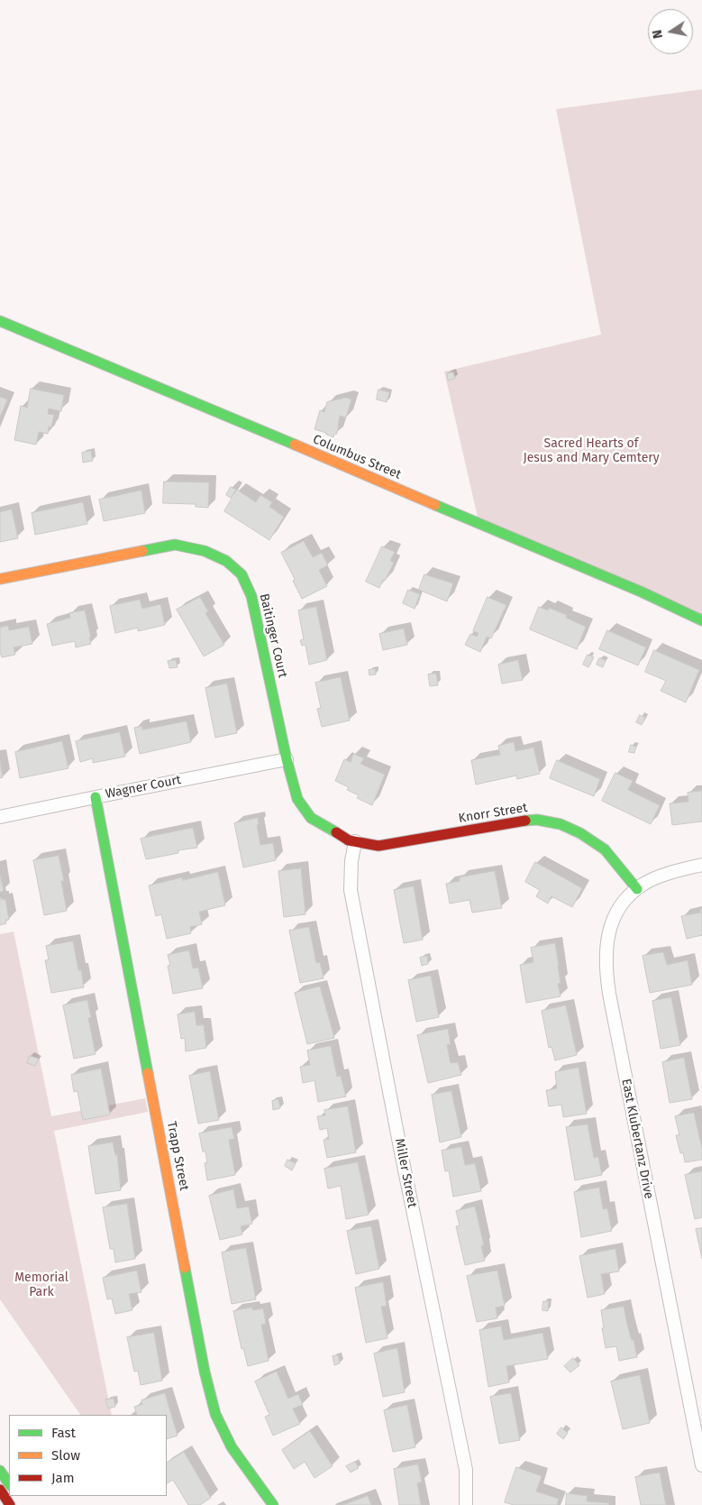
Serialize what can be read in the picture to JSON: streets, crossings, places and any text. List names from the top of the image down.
{
  "streets": {
    "main road": [
      "Columbus Street",
      "Baitinger Court",
      "Knorr Street",
      "Trapp Street"
    ],
    "street": ["Wagner Court", "East Klubertanz Drive", "Miller Street"]
  },
  "crossings": [
    ["Baitinger Court", "Wagner Court"],
    ["Baitinger Court", "Knorr Street"],
    ["Baitinger Court", "Miller Street"],
    ["Wagner Court", "Trapp Street"],
    ["Knorr Street", "East Klubertanz Drive"],
    ["Knorr Street", "Miller Street"]
  ],
  "parks": ["Sacred Hearts of Jesus and Mary Cemtery", "Memorial Park"],
  "legend": ["Fast", "Slow", "Jam"],
  "north": "left"
}
